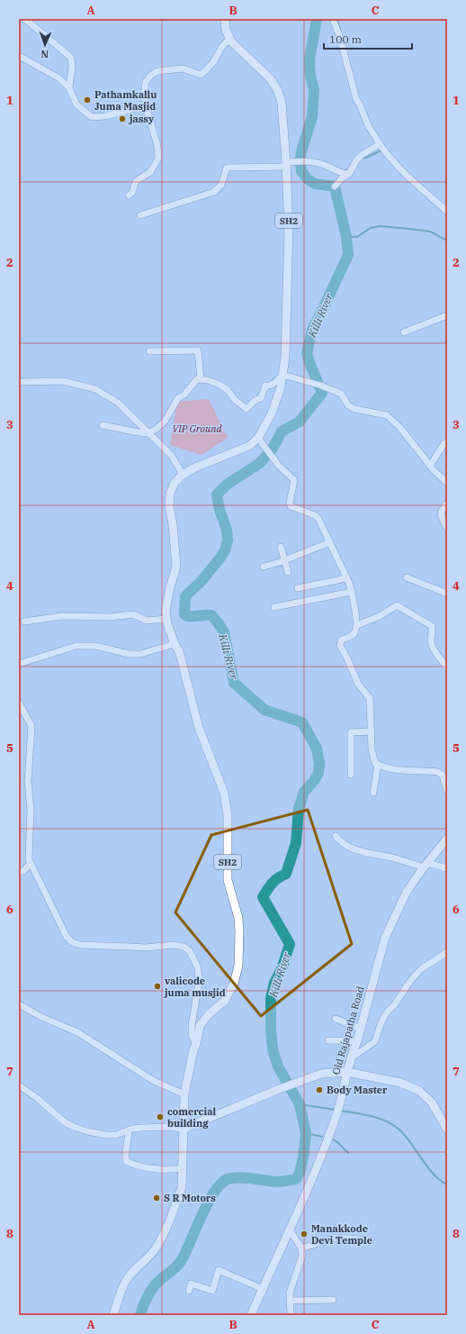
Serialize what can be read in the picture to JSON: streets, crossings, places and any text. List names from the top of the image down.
{
  "streets": {
    "main road": ["SH2", "Old Rajapatha Road"]
  },
  "water": ["Killi River"],
  "parks": ["VIP Ground"],
  "places": [
    "Pathamkallu Juma Masjid",
    "jassy",
    "valicode juma musjid",
    "Body Master",
    "comercial building",
    "S R Motors",
    "Manakkode Devi Temple"
  ],
  "scale_bar": "100 m",
  "north": "bottom",
  "grid": {
    "columns": ["A", "B", "C"],
    "rows": [
      "1",
      "2",
      "3",
      "4",
      "5",
      "6",
      "7",
      "8"
    ]
  }
}
